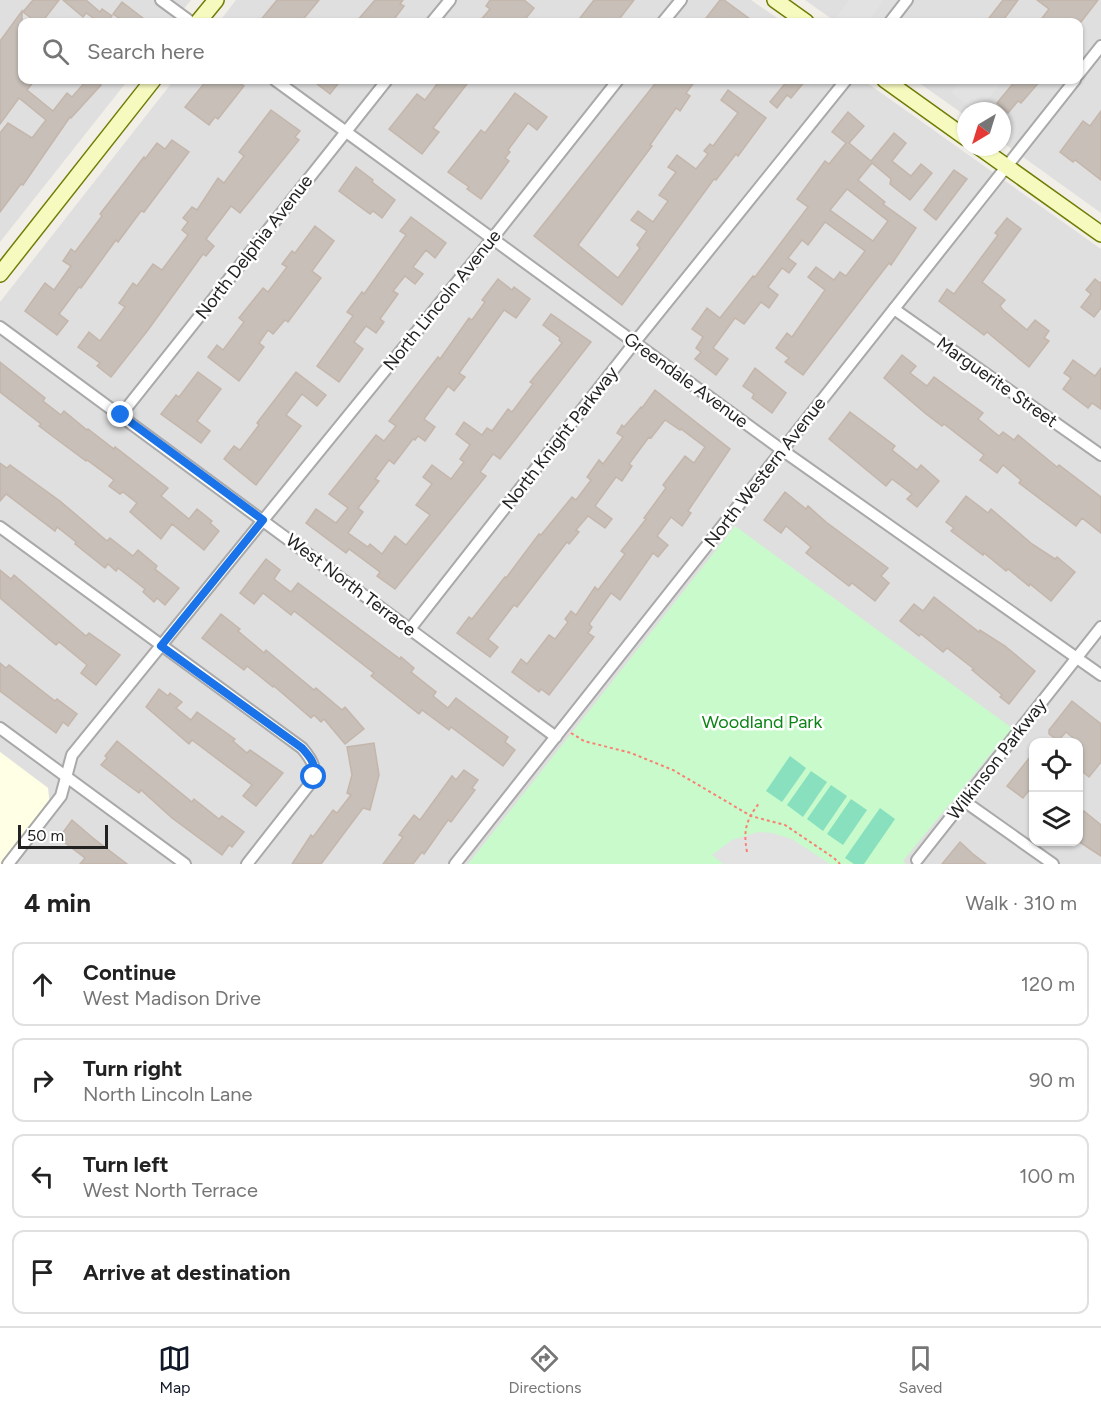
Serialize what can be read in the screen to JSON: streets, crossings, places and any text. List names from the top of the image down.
{
  "streets": {
    "street": [
      "North Delphia Avenue",
      "North Lincoln Avenue",
      "Greendale Avenue",
      "Marguerite Street",
      "North Knight Parkway",
      "North Western Avenue",
      "West North Terrace",
      "Wilkinson Parkway"
    ]
  },
  "crossings": [
    ["North Delphia Avenue", "Greendale Avenue"],
    ["North Delphia Avenue", "West North Terrace"],
    ["North Lincoln Avenue", "Greendale Avenue"],
    ["North Lincoln Avenue", "West North Terrace"],
    ["Greendale Avenue", "North Knight Parkway"],
    ["Greendale Avenue", "North Western Avenue"],
    ["Greendale Avenue", "Wilkinson Parkway"],
    ["Marguerite Street", "North Western Avenue"],
    ["North Knight Parkway", "West North Terrace"],
    ["North Western Avenue", "West North Terrace"]
  ],
  "parks": ["Woodland Park"],
  "scale_bar": "50 m",
  "north": "bottom left",
  "page": {
    "search": "Search here",
    "scale": "50 m",
    "heading": ["4 min", "Walk · 310 m"],
    "list": [
      ["Continue", "West Madison Drive", "120 m"],
      ["Turn right", "North Lincoln Lane", "90 m"],
      ["Turn left", "West North Terrace", "100 m"],
      "Arrive at destination"
    ],
    "nav": ["Map", "Directions", "Saved"]
  }
}
